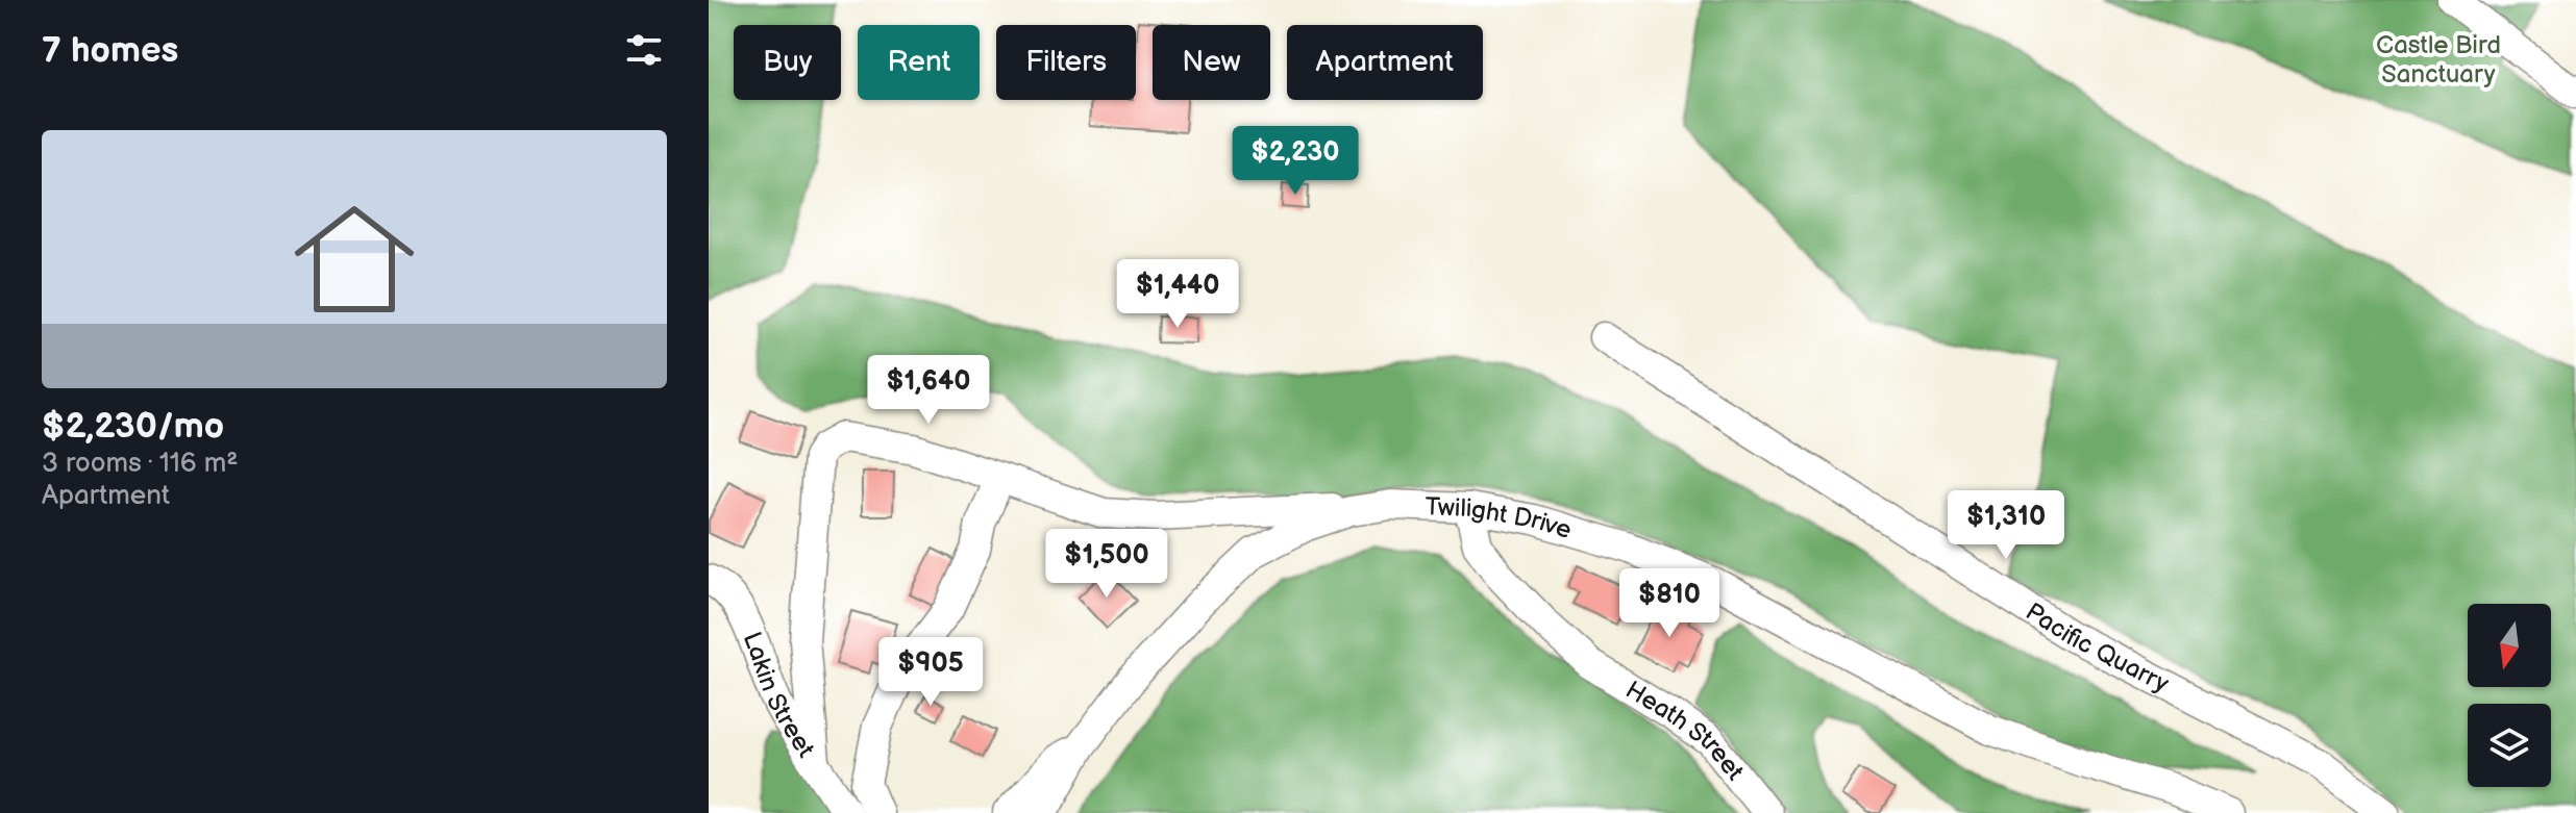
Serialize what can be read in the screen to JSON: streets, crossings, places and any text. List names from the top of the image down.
{
  "streets": {
    "street": [
      "Twilight Drive",
      "Pacific Quarry",
      "Lakin Street",
      "Heath Street"
    ]
  },
  "crossings": [
    ["Twilight Drive", "Heath Street"]
  ],
  "parks": ["Castle Bird Sanctuary"],
  "north": "bottom",
  "page": {
    "heading": "7 homes",
    "chip": [
      "Buy",
      "Rent",
      "Filters",
      "New",
      "Apartment"
    ],
    "list": [
      {
        "name": "$2,230/mo",
        "note": "3 rooms · 116 m² · Apartment"
      }
    ],
    "price": [
      "$2,230",
      "$1,440",
      "$1,640",
      "$1,310",
      "$1,500",
      "$810",
      "$905"
    ]
  }
}
